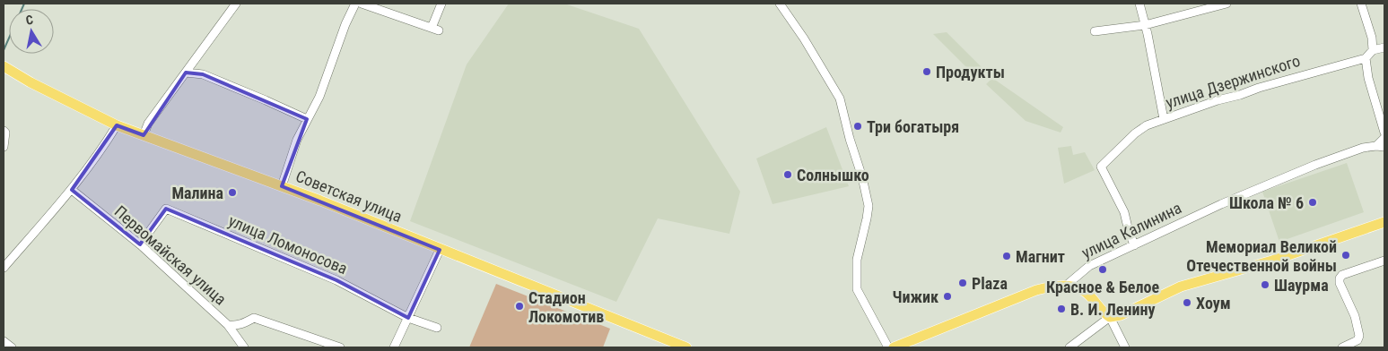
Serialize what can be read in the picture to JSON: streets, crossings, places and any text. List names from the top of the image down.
{
  "streets": {
    "main road": ["Советская улица"],
    "street": [
      "улица Дзержинского",
      "улица Калинина",
      "улица Ломоносова",
      "Первомайская улица"
    ]
  },
  "crossings": [
    ["улица Дзержинского", "улица Калинина"],
    ["улица Ломоносова", "Первомайская улица"]
  ],
  "places": [
    "Продукты",
    "Три богатыря",
    "Солнышко",
    "Малина",
    "Школа № 6",
    "Мемориал Великой Отечественной войны",
    "Магнит",
    "Красное & Белое",
    "Plaza",
    "Шаурма",
    "Чижик",
    "Хоум",
    "Стадион Локомотив",
    "В. И. Ленину"
  ],
  "north": "top"
}
